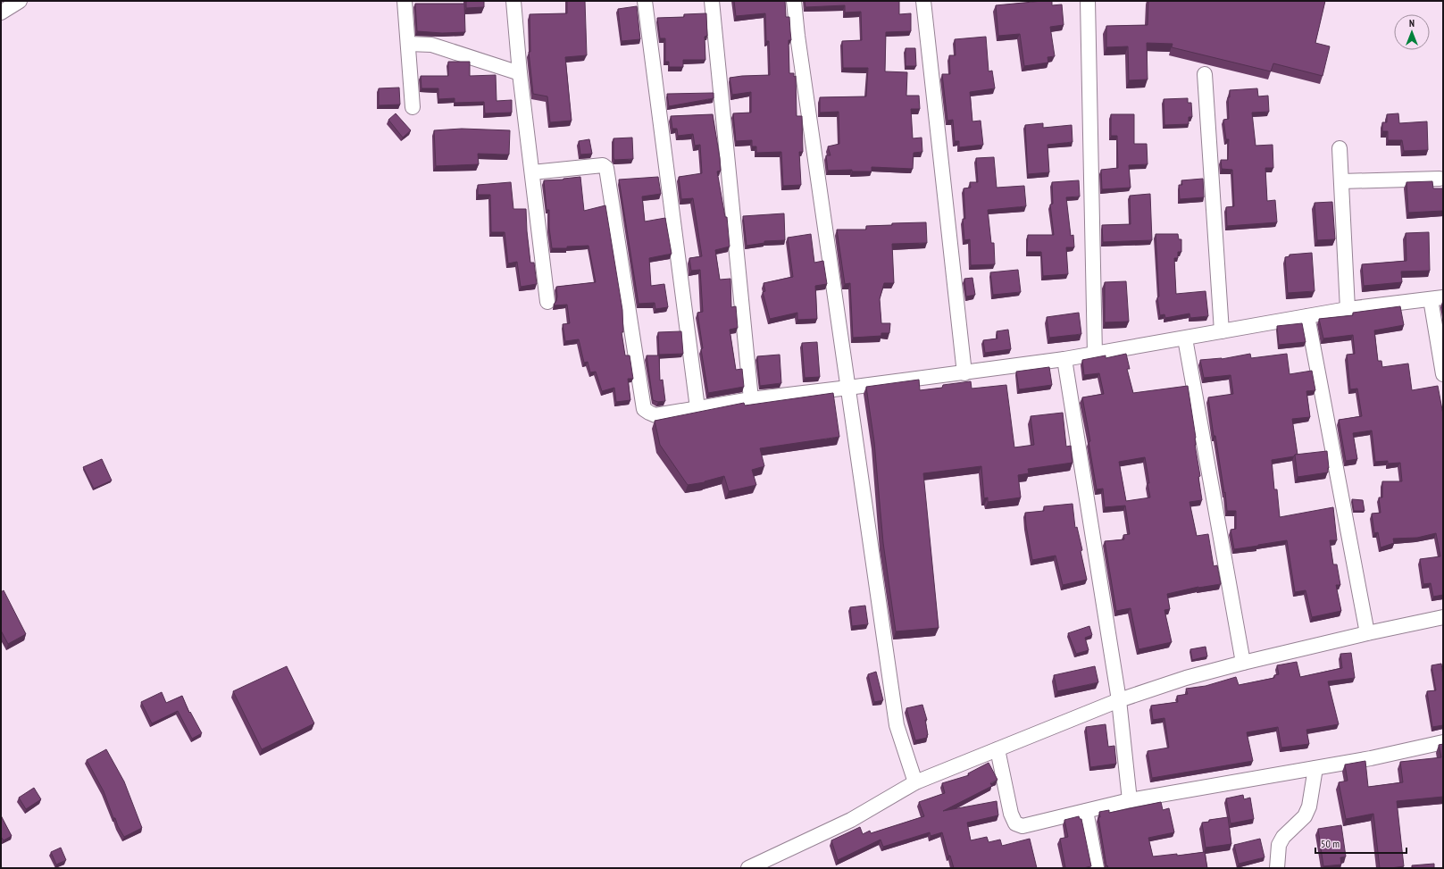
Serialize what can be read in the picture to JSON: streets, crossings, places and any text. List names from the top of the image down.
{
  "scale_bar": "50 m",
  "north": "top"
}
